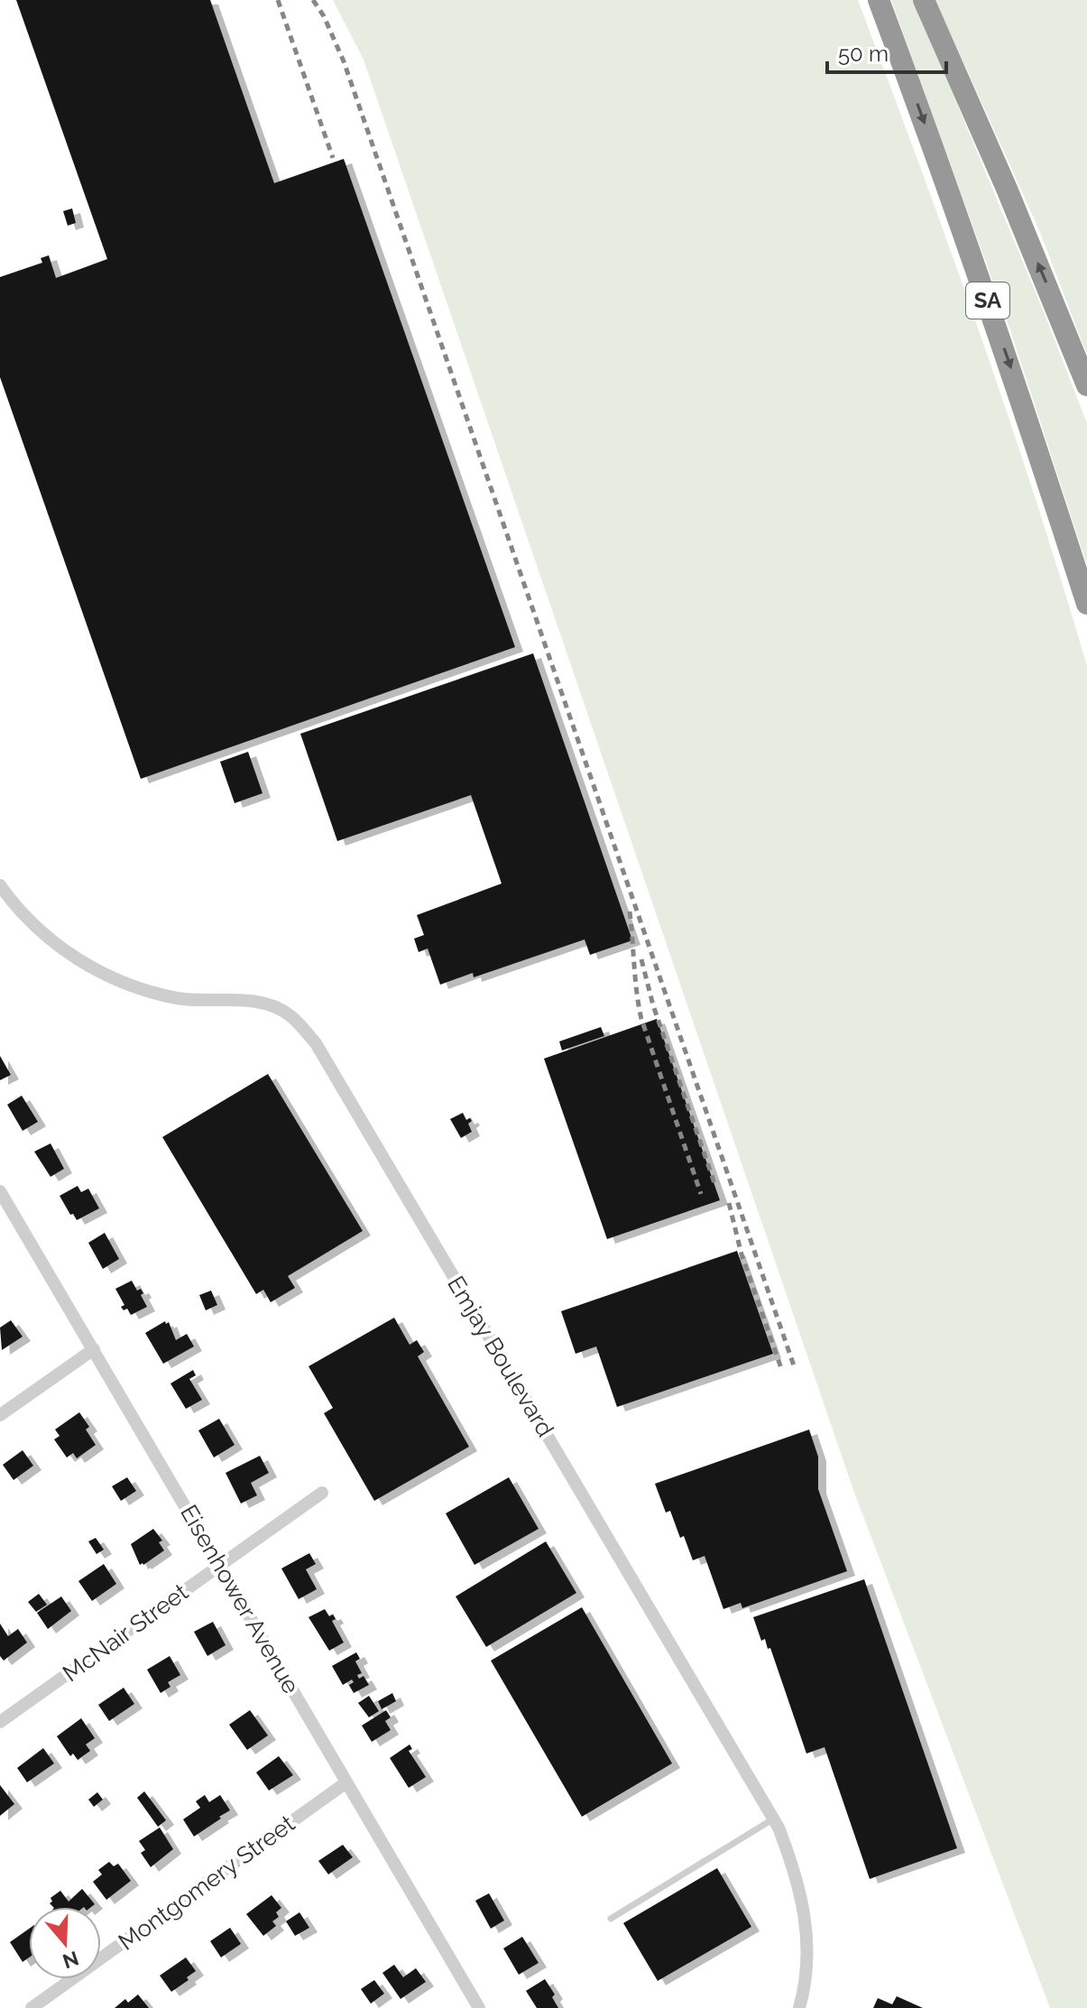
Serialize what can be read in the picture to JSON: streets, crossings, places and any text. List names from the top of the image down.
{
  "streets": {
    "highway": ["SA"],
    "street": [
      "Emjay Boulevard",
      "Eisenhower Avenue",
      "McNair Street",
      "Montgomery Street"
    ]
  },
  "crossings": [
    ["Eisenhower Avenue", "McNair Street"],
    ["Eisenhower Avenue", "Montgomery Street"]
  ],
  "scale_bar": "50 m",
  "north": "bottom"
}
